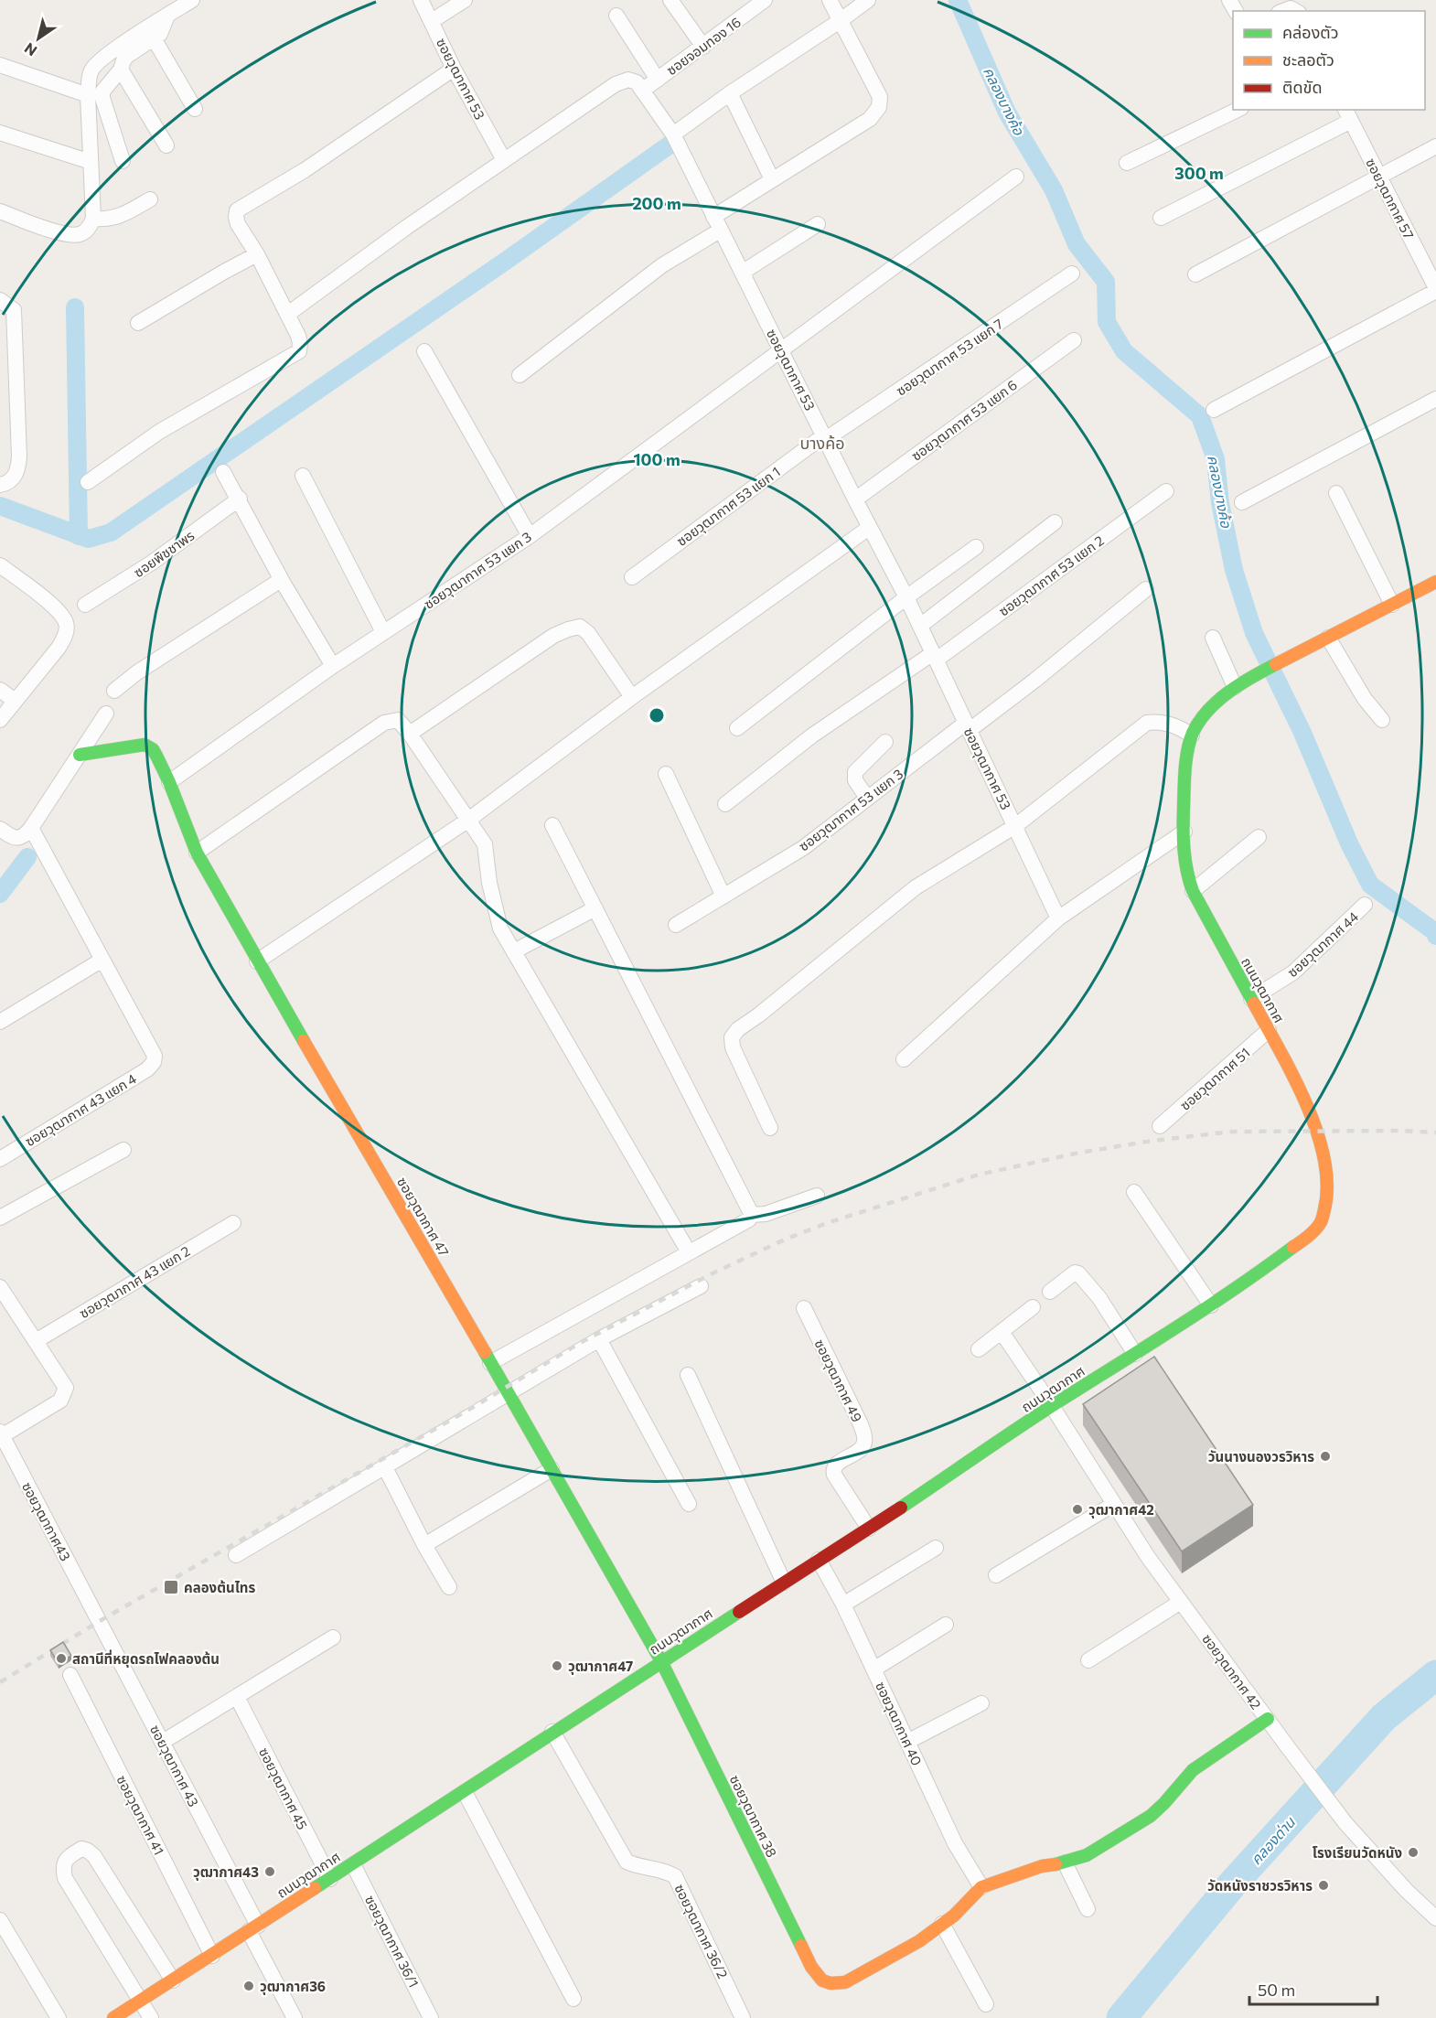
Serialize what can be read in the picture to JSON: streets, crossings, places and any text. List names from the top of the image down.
{
  "streets": {
    "main road": ["ถนนวุฒากาศ", "ซอยวุฒากาศ 47", "ซอยวุฒากาศ 38"],
    "street": [
      "ซอยจอมทอง 16",
      "ซอยวุฒากาศ 53",
      "ซอยวุฒากาศ 57",
      "ซอยวุฒากาศ 53 แยก 7",
      "ซอยวุฒากาศ 53 แยก 6",
      "ซอยวุฒากาศ 53 แยก 1",
      "ซอยพิชชาพร",
      "ซอยวุฒากาศ 53 แยก 3",
      "ซอยวุฒากาศ 53 แยก 2",
      "ซอยวุฒากาศ 44",
      "ซอยวุฒากาศ 51",
      "ซอยวุฒากาศ 43 แยก 4",
      "ซอยวุฒากาศ 43 แยก 2",
      "ซอยวุฒากาศ 49",
      "ซอยวุฒากาศ43",
      "ซอยวุฒากาศ 42",
      "ซอยวุฒากาศ 40",
      "ซอยวุฒากาศ 43",
      "ซอยวุฒากาศ 45",
      "ซอยวุฒากาศ 41",
      "ซอยวุฒากาศ 36/2",
      "ซอยวุฒากาศ 36/1"
    ]
  },
  "crossings": [
    ["ซอยจอมทอง 16", "ซอยวุฒากาศ 53"],
    ["ซอยวุฒากาศ 53", "ซอยวุฒากาศ 53 แยก 7"],
    ["ซอยวุฒากาศ 53", "ซอยวุฒากาศ 53 แยก 6"],
    ["ซอยวุฒากาศ 53", "ซอยวุฒากาศ 53 แยก 1"],
    ["ซอยวุฒากาศ 53", "ซอยวุฒากาศ 53 แยก 3"],
    ["ซอยวุฒากาศ 53", "ซอยวุฒากาศ 53 แยก 2"],
    ["ซอยวุฒากาศ 53 แยก 7", "ซอยวุฒากาศ 53 แยก 1"],
    ["ซอยวุฒากาศ 53 แยก 3", "ซอยวุฒากาศ 47"],
    ["ซอยวุฒากาศ 44", "ถนนวุฒากาศ"],
    ["ถนนวุฒากาศ", "ซอยวุฒากาศ 51"],
    ["ถนนวุฒากาศ", "ซอยวุฒากาศ 47"],
    ["ถนนวุฒากาศ", "ซอยวุฒากาศ 49"],
    ["ถนนวุฒากาศ", "ซอยวุฒากาศ 42"],
    ["ถนนวุฒากาศ", "ซอยวุฒากาศ 40"],
    ["ถนนวุฒากาศ", "ซอยวุฒากาศ 43"],
    ["ถนนวุฒากาศ", "ซอยวุฒากาศ 45"],
    ["ถนนวุฒากาศ", "ซอยวุฒากาศ 41"],
    ["ถนนวุฒากาศ", "ซอยวุฒากาศ 38"],
    ["ถนนวุฒากาศ", "ซอยวุฒากาศ 36/2"],
    ["ถนนวุฒากาศ", "ซอยวุฒากาศ 36/1"],
    ["ซอยวุฒากาศ 47", "ซอยวุฒากาศ 38"],
    ["ซอยวุฒากาศ 43 แยก 2", "ซอยวุฒากาศ43"],
    ["ซอยวุฒากาศ43", "ซอยวุฒากาศ 43"]
  ],
  "districts": ["บางค้อ"],
  "water": ["คลองบางค้อ", "คลองด่าน"],
  "places": {
    "other": [
      "วันนางนองวรวิหาร",
      "วุฒากาศ42",
      "สถานีที่หยุดรถไฟคลองต้น",
      "วุฒากาศ47",
      "โรงเรียนวัดหนัง",
      "วุฒากาศ43",
      "วัดหนังราชวรวิหาร",
      "วุฒากาศ36"
    ],
    "transit": ["คลองต้นไทร"]
  },
  "legend": ["คล่องตัว", "ชะลอตัว", "ติดขัด"],
  "scale_bar": "50 m",
  "north": "bottom left",
  "rings": ["300 m", "200 m", "100 m"]
}
